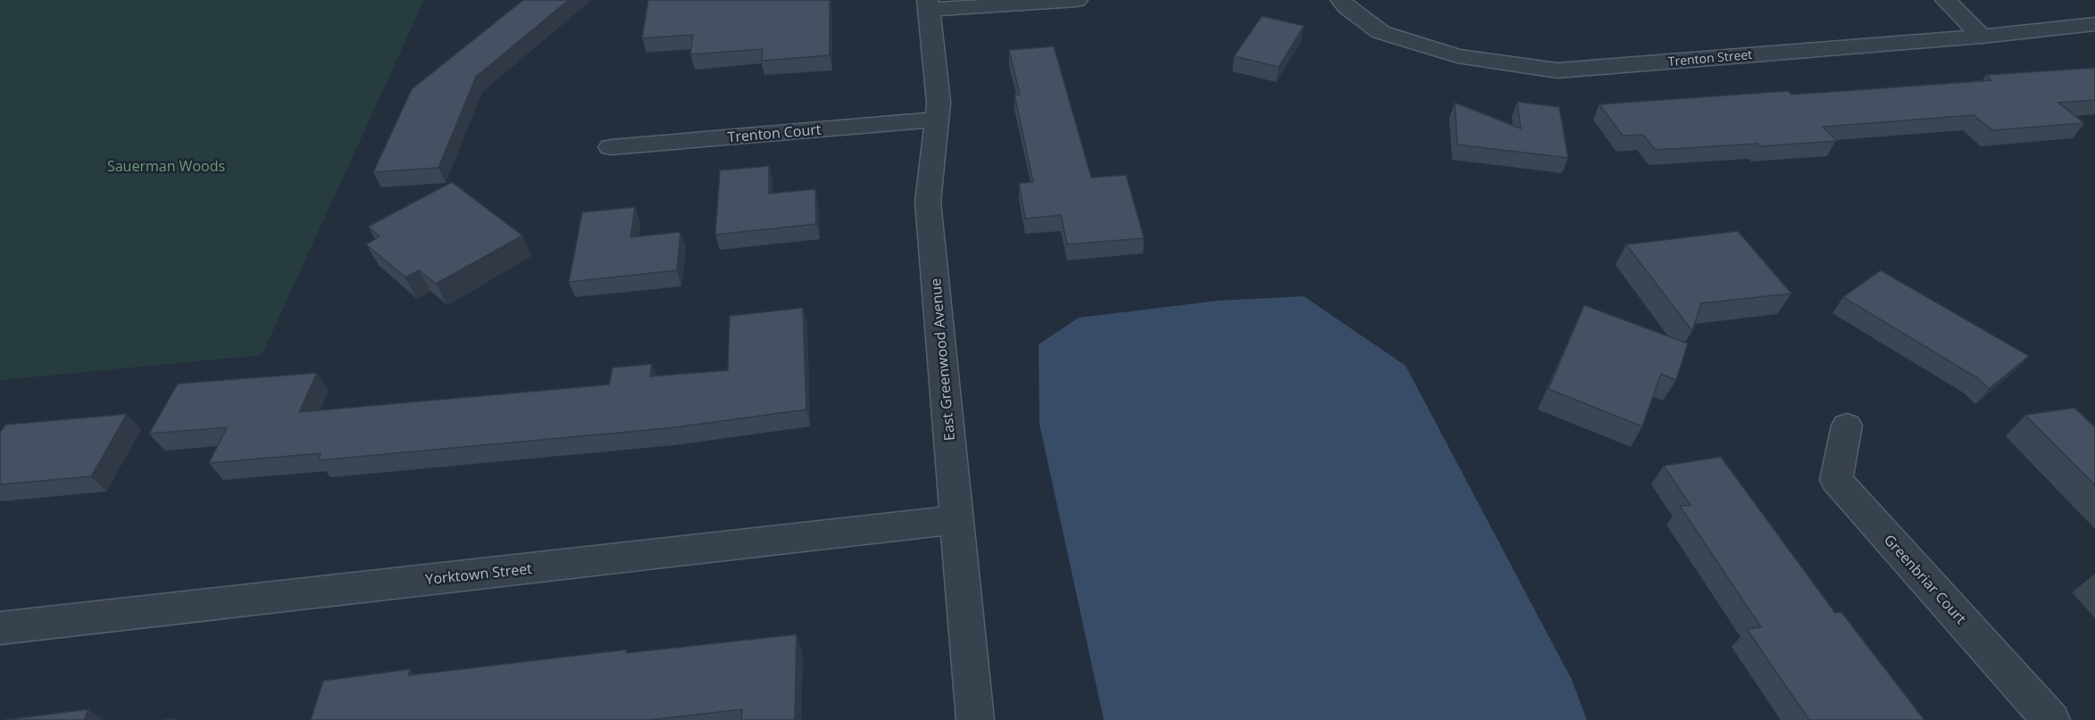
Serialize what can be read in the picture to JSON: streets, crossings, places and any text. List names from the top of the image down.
{
  "streets": {
    "street": [
      "Trenton Street",
      "Trenton Court",
      "East Greenwood Avenue",
      "Yorktown Street",
      "Greenbriar Court"
    ]
  },
  "crossings": [
    ["Trenton Court", "East Greenwood Avenue"],
    ["East Greenwood Avenue", "Yorktown Street"]
  ],
  "parks": ["Sauerman Woods"]
}
